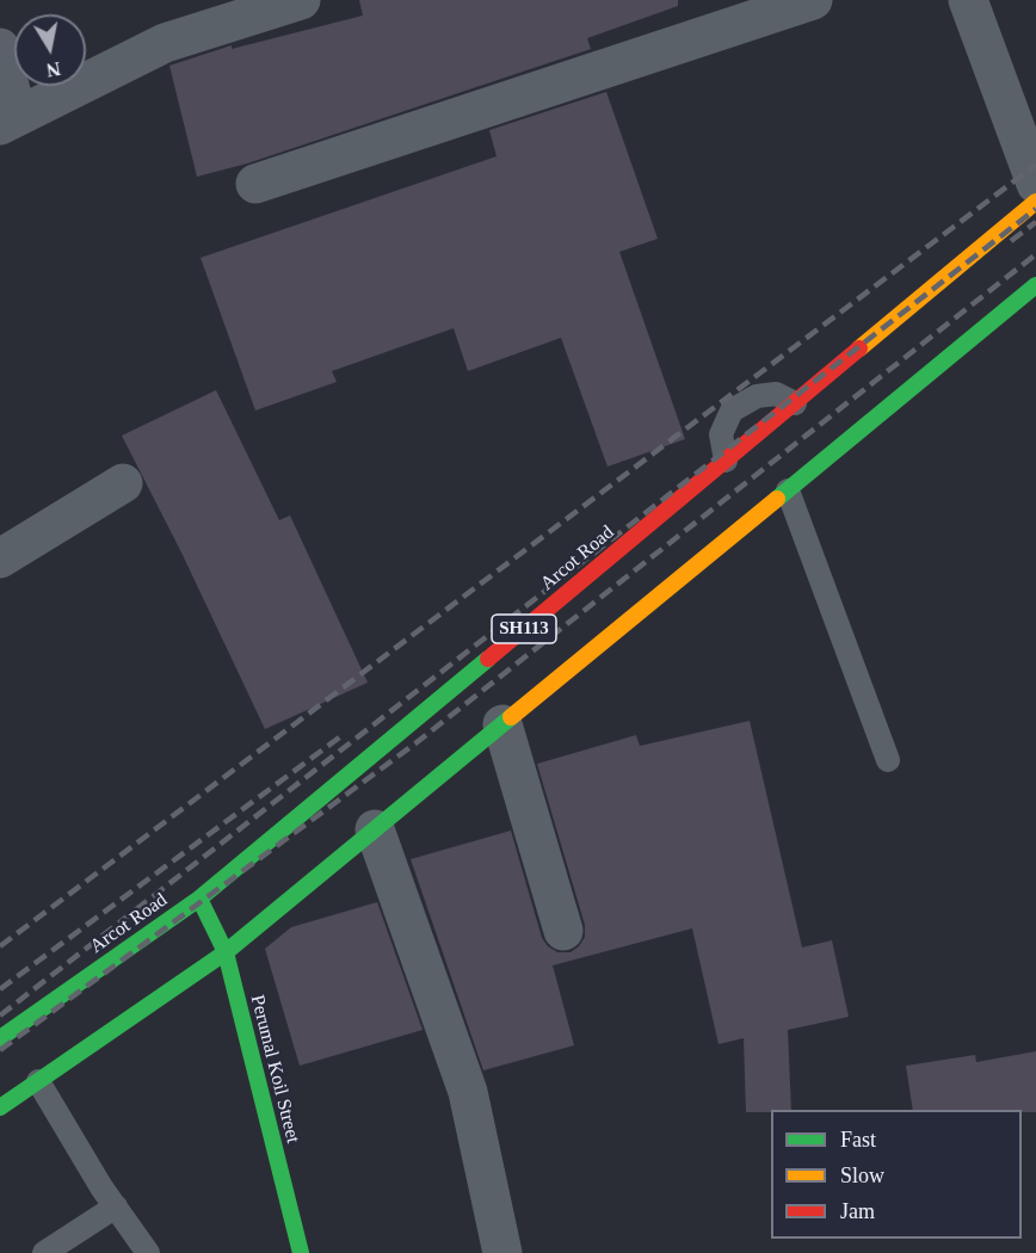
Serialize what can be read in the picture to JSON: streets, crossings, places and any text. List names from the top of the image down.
{
  "streets": {
    "main road": ["Arcot Road", "SH113", "Perumal Koil Street"]
  },
  "crossings": [
    ["Arcot Road", "Perumal Koil Street"],
    ["SH113", "Perumal Koil Street"]
  ],
  "legend": ["Fast", "Slow", "Jam"],
  "north": "bottom"
}
